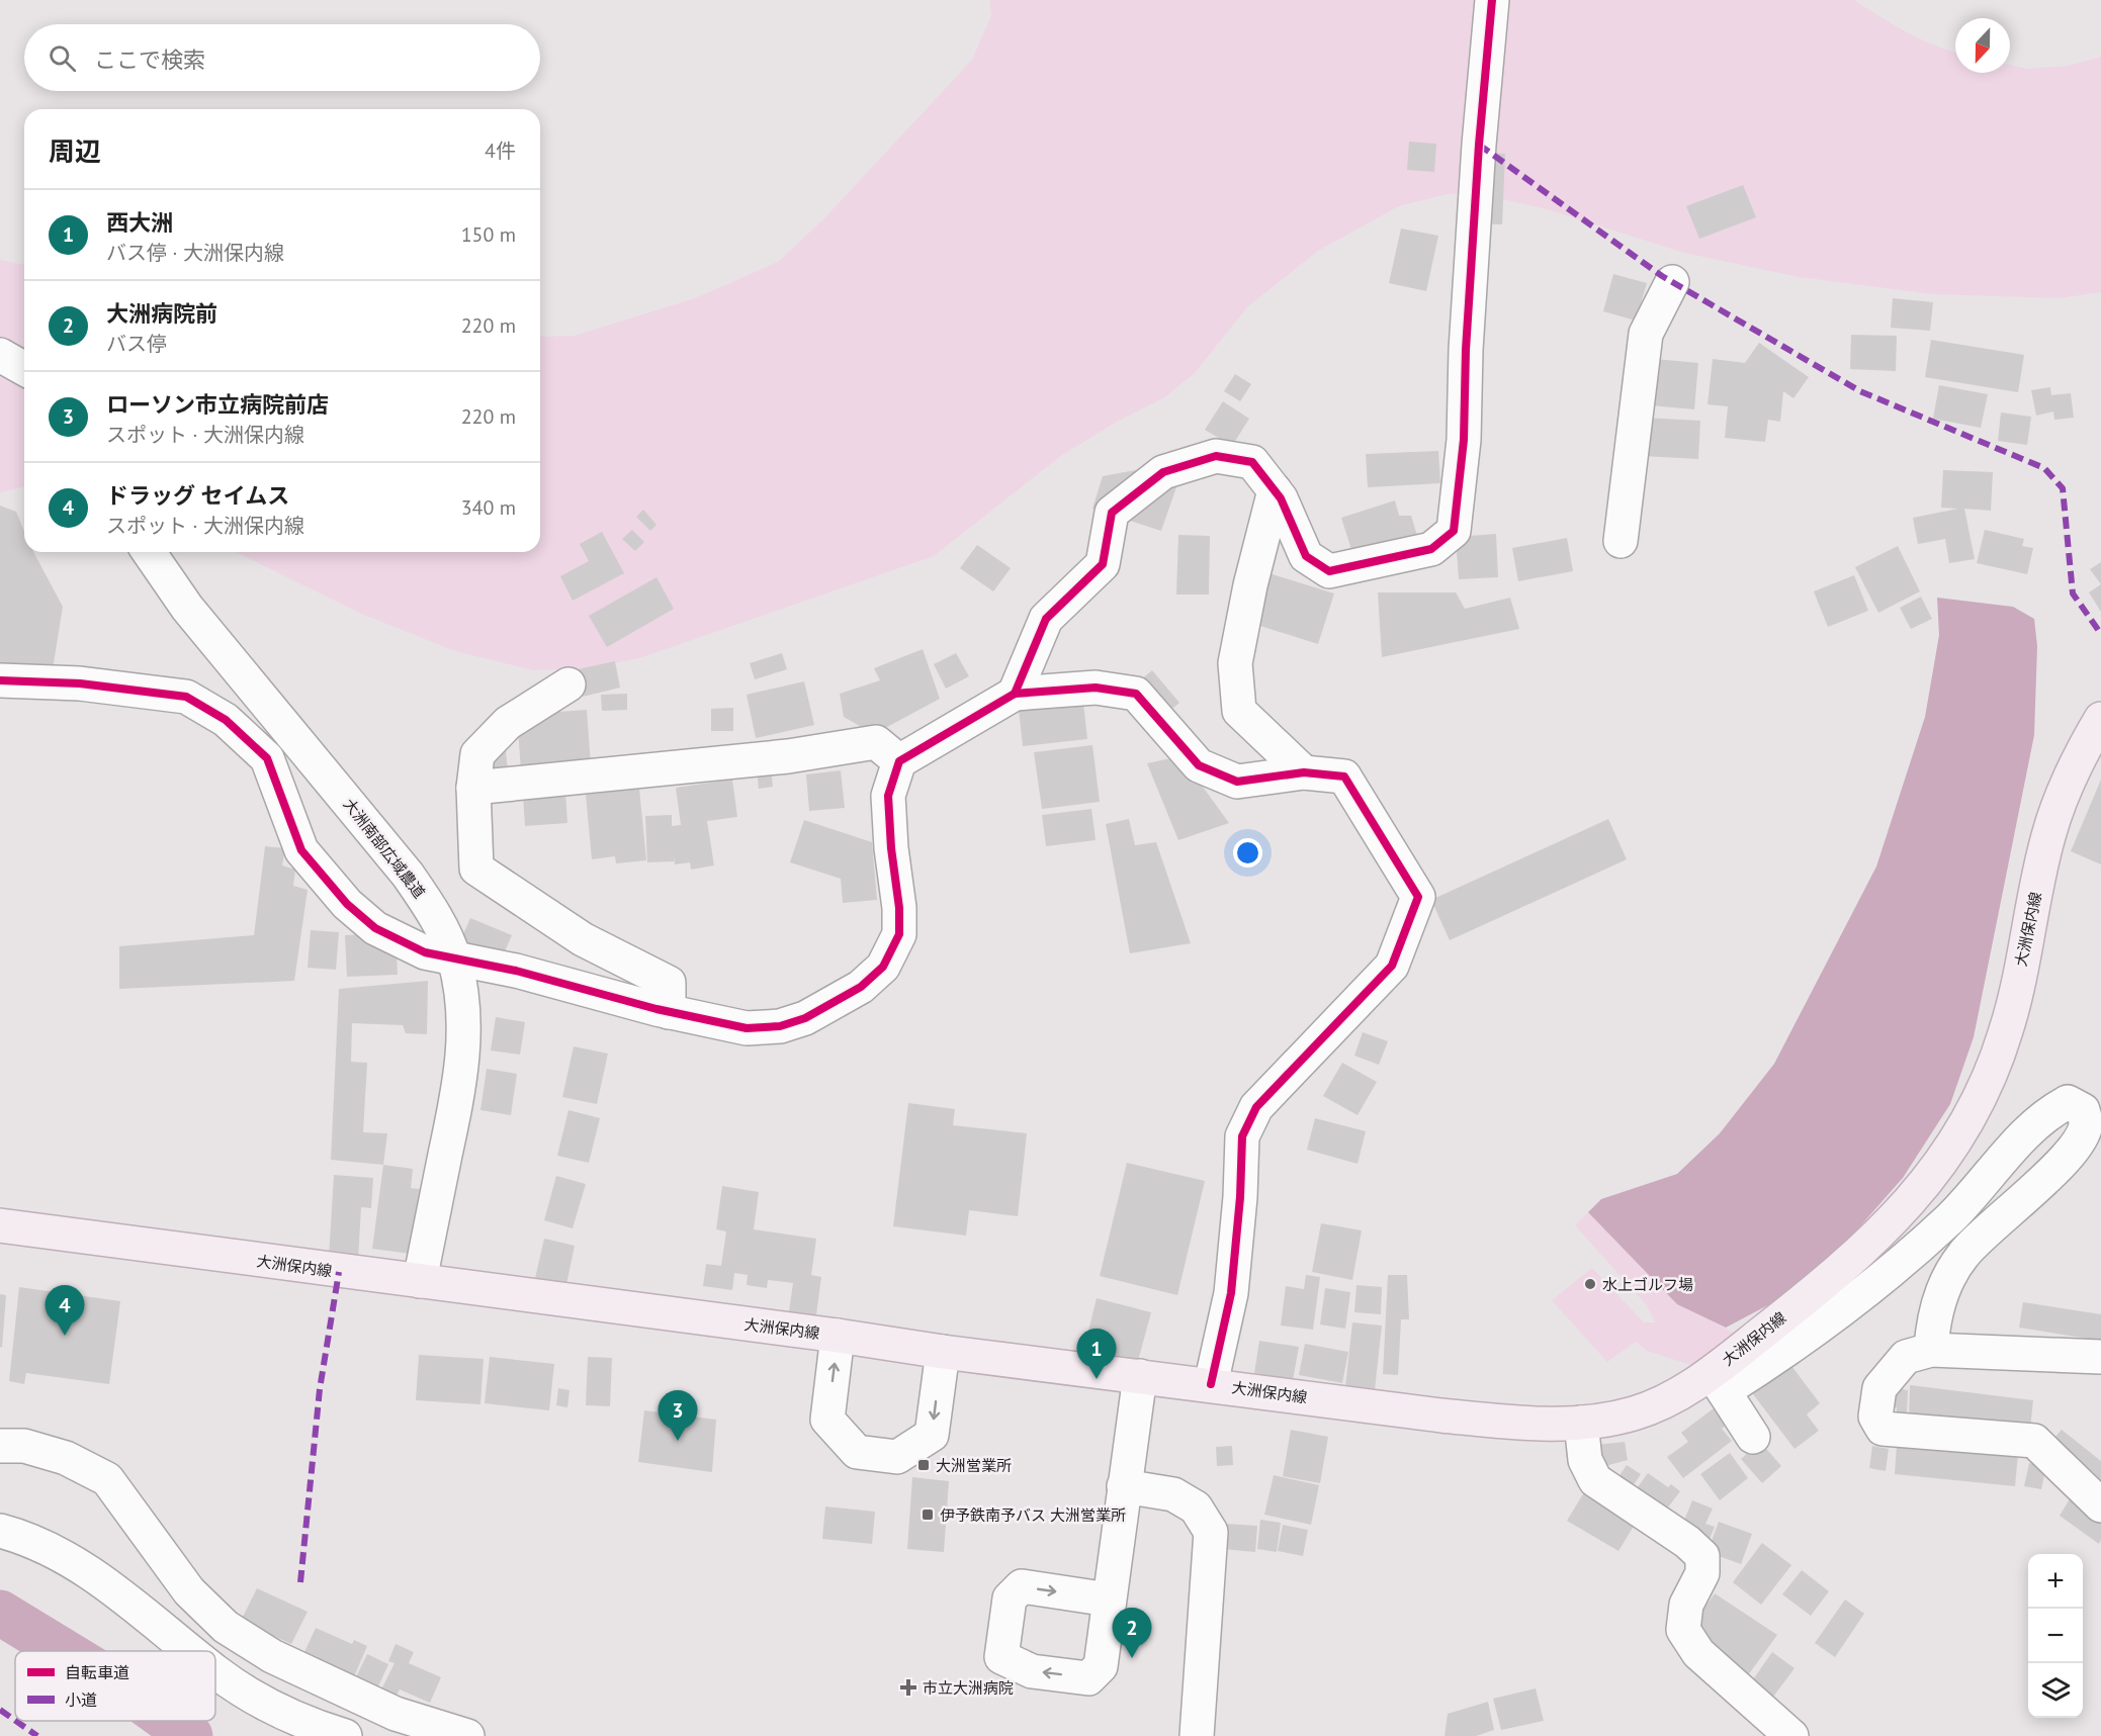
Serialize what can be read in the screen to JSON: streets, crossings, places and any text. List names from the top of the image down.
{
  "streets": {
    "main road": ["大洲保内線"],
    "street": ["大洲南部広域農道"]
  },
  "crossings": [
    ["大洲南部広域農道", "大洲保内線"]
  ],
  "places": {
    "other": ["水上ゴルフ場"],
    "transit": ["大洲営業所", "伊予鉄南予バス 大洲営業所"],
    "health": ["市立大洲病院"]
  },
  "legend": ["自転車道", "小道"],
  "north": "bottom",
  "page": {
    "search": "ここで検索",
    "heading": ["周辺", "4件"],
    "list": [
      {
        "mark": "1",
        "name": "西大洲",
        "note": "バス停 · 大洲保内線",
        "value": "150 m"
      },
      {
        "mark": "2",
        "name": "大洲病院前",
        "note": "バス停",
        "value": "220 m"
      },
      {
        "mark": "3",
        "name": "ローソン市立病院前店",
        "note": "スポット · 大洲保内線",
        "value": "220 m"
      },
      {
        "mark": "4",
        "name": "ドラッグ セイムス",
        "note": "スポット · 大洲保内線",
        "value": "340 m"
      }
    ],
    "pins": [
      "4",
      "1",
      "3",
      "2"
    ],
    "map_buttons": ["+", "−"]
  }
}
